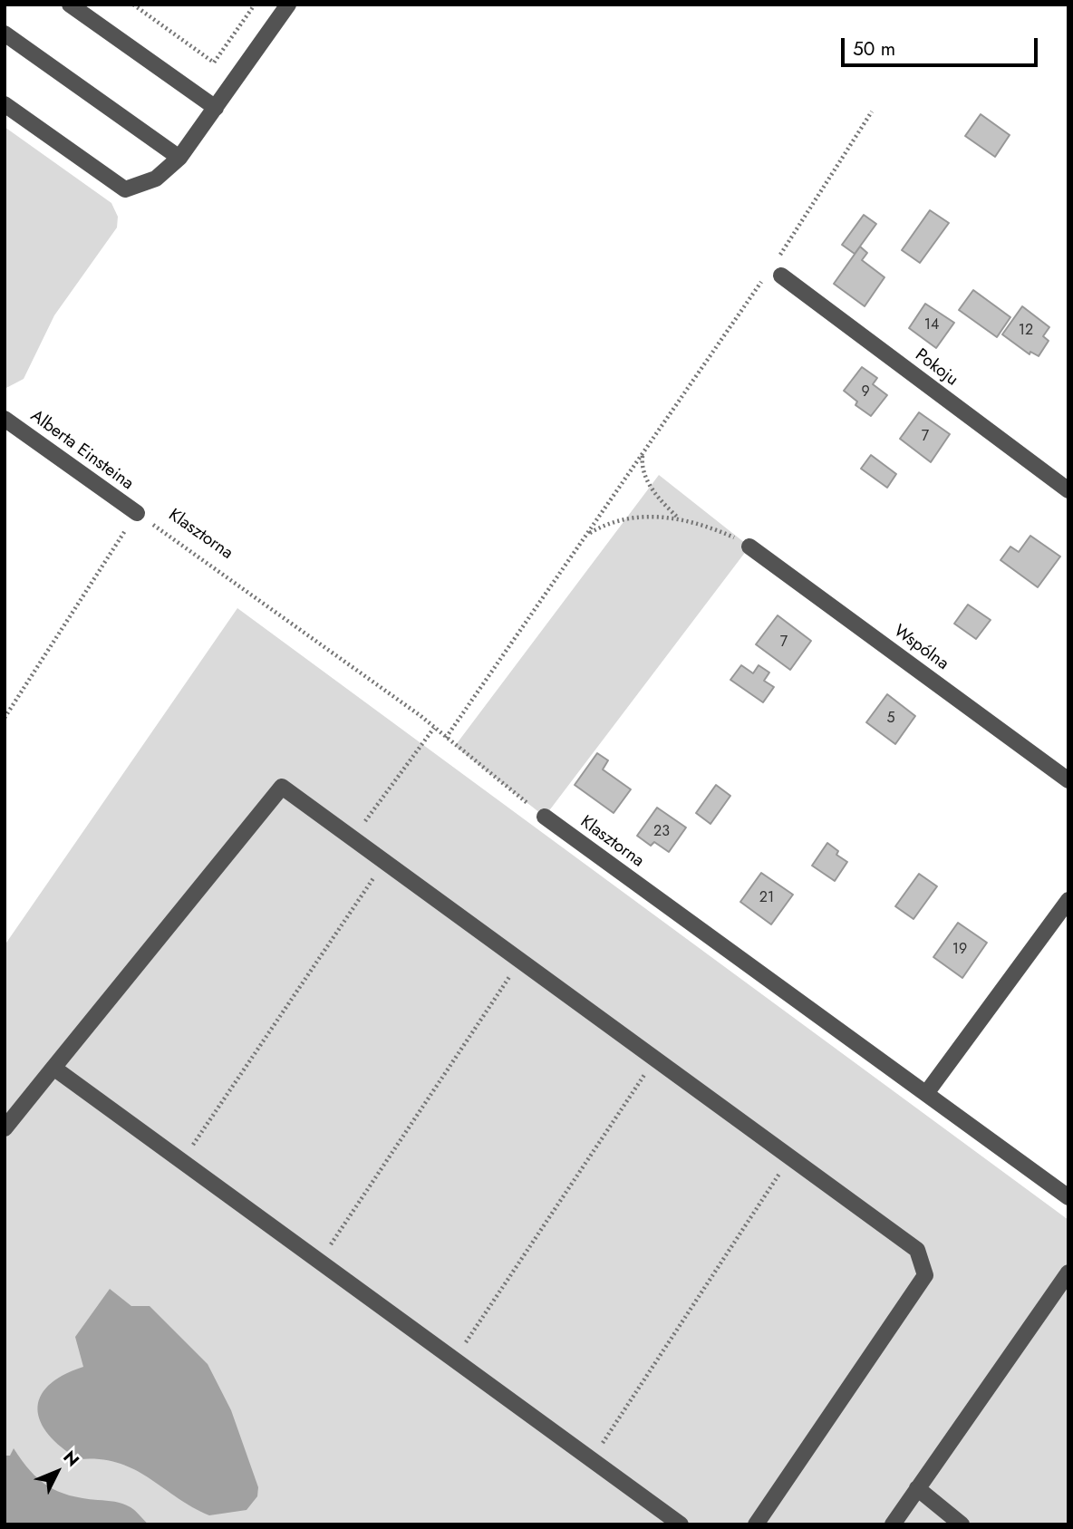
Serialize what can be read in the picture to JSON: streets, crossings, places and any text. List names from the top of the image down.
{
  "streets": {
    "street": [
      "Pokoju",
      "Alberta Einsteina",
      "Klasztorna",
      "Wspólna"
    ]
  },
  "crossings": [
    ["Alberta Einsteina", "Klasztorna"]
  ],
  "house_numbers": [
    "14",
    "12",
    "9",
    "7",
    "7",
    "5",
    "23",
    "21",
    "19"
  ],
  "scale_bar": "50 m",
  "north": "top right"
}
